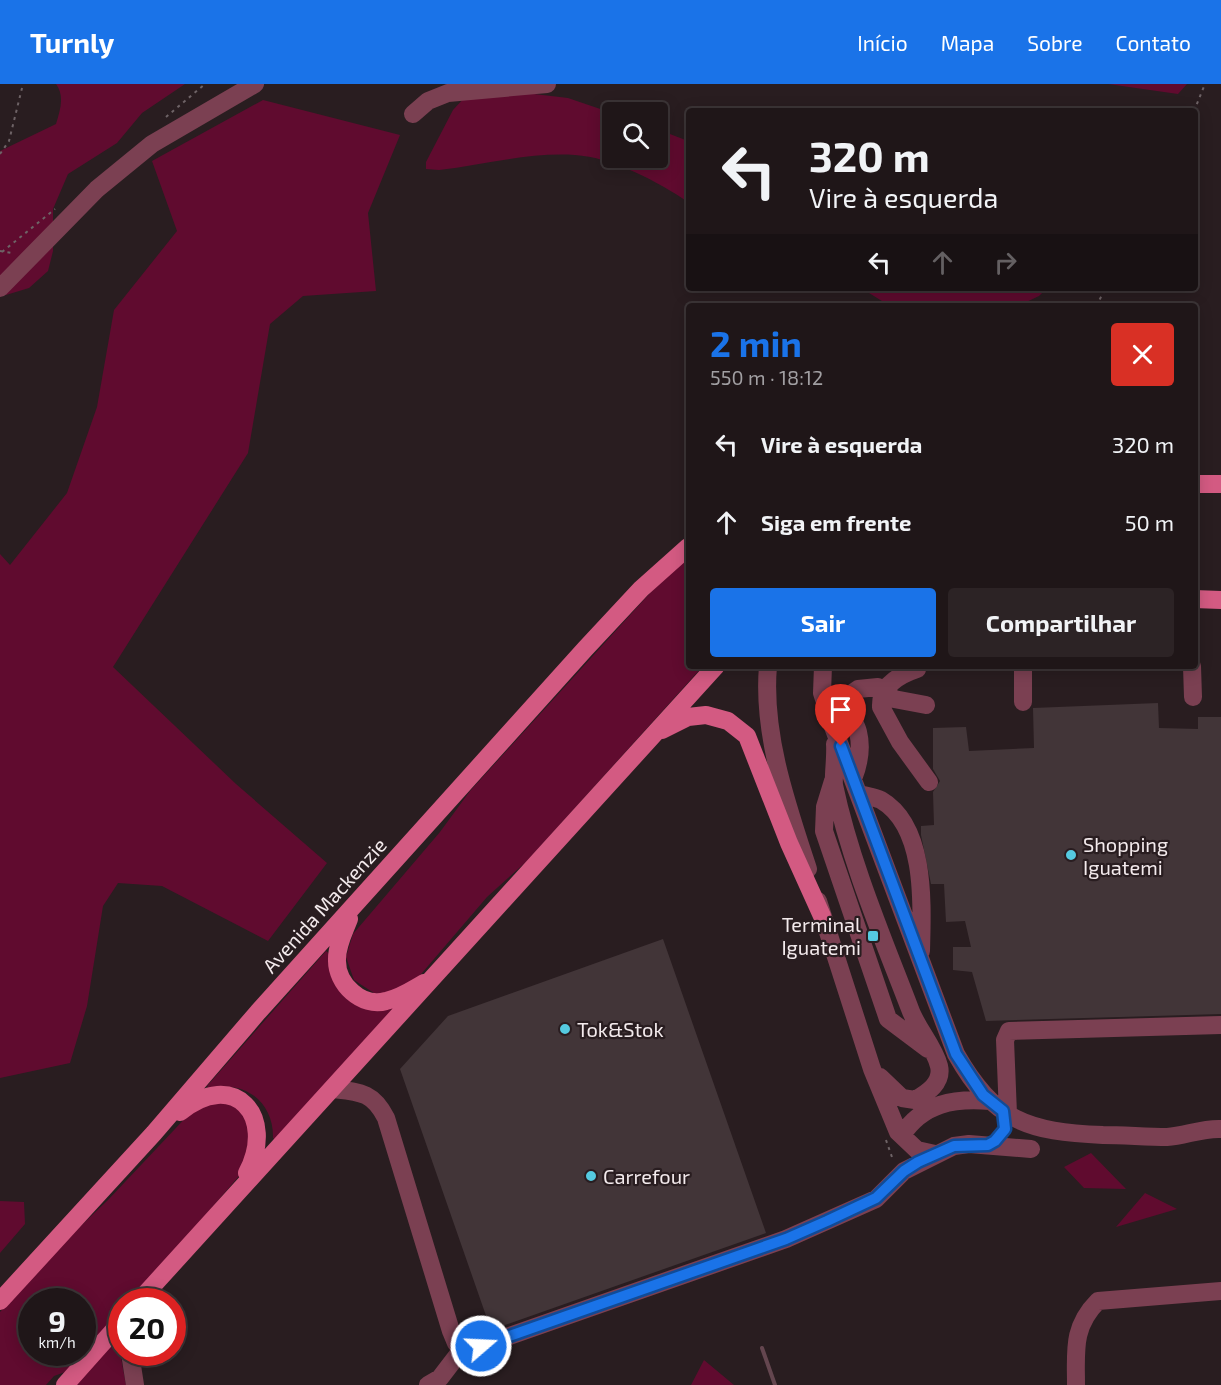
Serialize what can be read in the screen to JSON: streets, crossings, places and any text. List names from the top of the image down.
{
  "streets": {
    "main road": ["Avenida Mackenzie"]
  },
  "places": {
    "other": ["Shopping Iguatemi", "Tok&Stok", "Carrefour"],
    "transit": ["Terminal Iguatemi"]
  },
  "page": {
    "header": "Turnly",
    "nav": [
      "Início",
      "Mapa",
      "Sobre",
      "Contato"
    ],
    "turn": ["320 m", "Vire à esquerda"],
    "heading": ["2 min", "550 m · 18:12"],
    "list": [
      {
        "name": "Vire à esquerda",
        "value": "320 m"
      },
      {
        "name": "Siga em frente",
        "value": "50 m"
      }
    ],
    "buttons": ["Sair", "Compartilhar"],
    "speed": "9 km/h",
    "limit": "20"
  }
}
